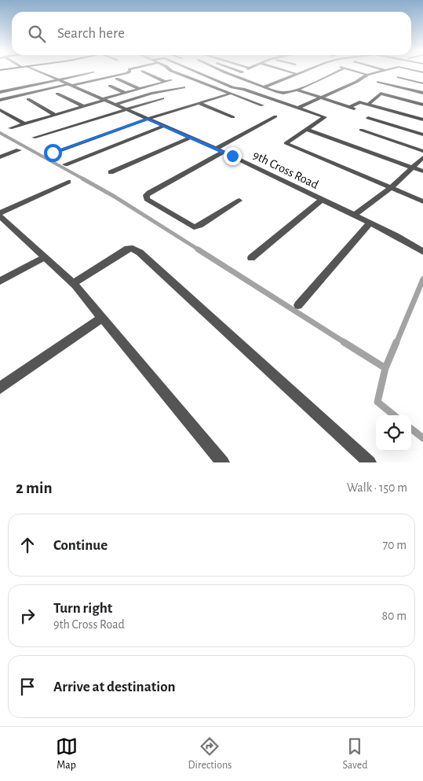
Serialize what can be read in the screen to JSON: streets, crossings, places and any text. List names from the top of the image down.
{
  "streets": {
    "street": ["9th Cross Road"]
  },
  "page": {
    "search": "Search here",
    "heading": ["2 min", "Walk · 150 m"],
    "list": [
      ["Continue", "70 m"],
      ["Turn right", "9th Cross Road", "80 m"],
      "Arrive at destination"
    ],
    "nav": ["Map", "Directions", "Saved"]
  }
}
